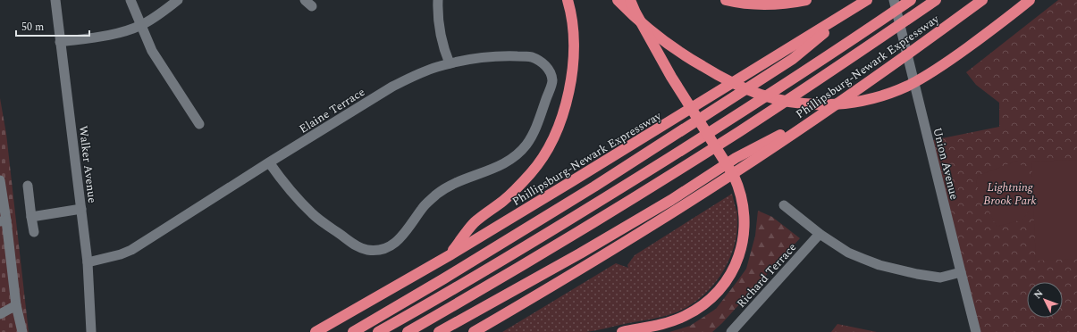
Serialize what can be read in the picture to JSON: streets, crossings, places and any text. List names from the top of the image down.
{
  "streets": {
    "highway": ["Phillipsburg-Newark Expressway"],
    "street": [
      "Elaine Terrace",
      "Union Avenue",
      "Walker Avenue",
      "Richard Terrace"
    ]
  },
  "crossings": [
    ["Elaine Terrace", "Walker Avenue"]
  ],
  "parks": ["Lightning Brook Park"],
  "scale_bar": "50 m",
  "north": "top left"
}
